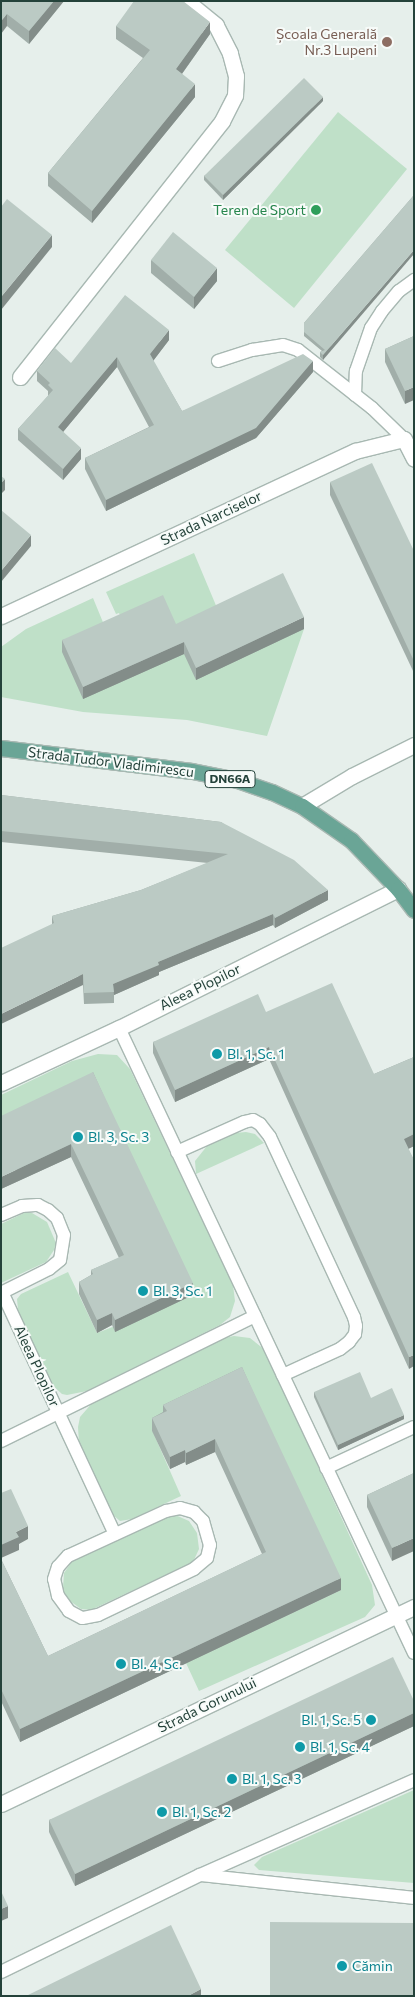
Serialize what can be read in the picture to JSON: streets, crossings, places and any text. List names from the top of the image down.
{
  "streets": {
    "main road": ["Strada Tudor Vladimirescu", "DN66A"],
    "street": ["Strada Narciselor", "Aleea Plopilor", "Strada Gorunului"]
  },
  "crossings": [
    ["Strada Tudor Vladimirescu", "Aleea Plopilor"]
  ],
  "places": [
    "Școala Generală Nr.3 Lupeni",
    "Teren de Sport",
    "Bl. 1, Sc. 1",
    "Bl. 3, Sc. 3",
    "Bl. 3, Sc. 1",
    "Bl. 4, Sc.",
    "Bl. 1, Sc. 5",
    "Bl. 1, Sc. 4",
    "Bl. 1, Sc. 3",
    "Bl. 1, Sc. 2",
    "Cămin"
  ]
}
